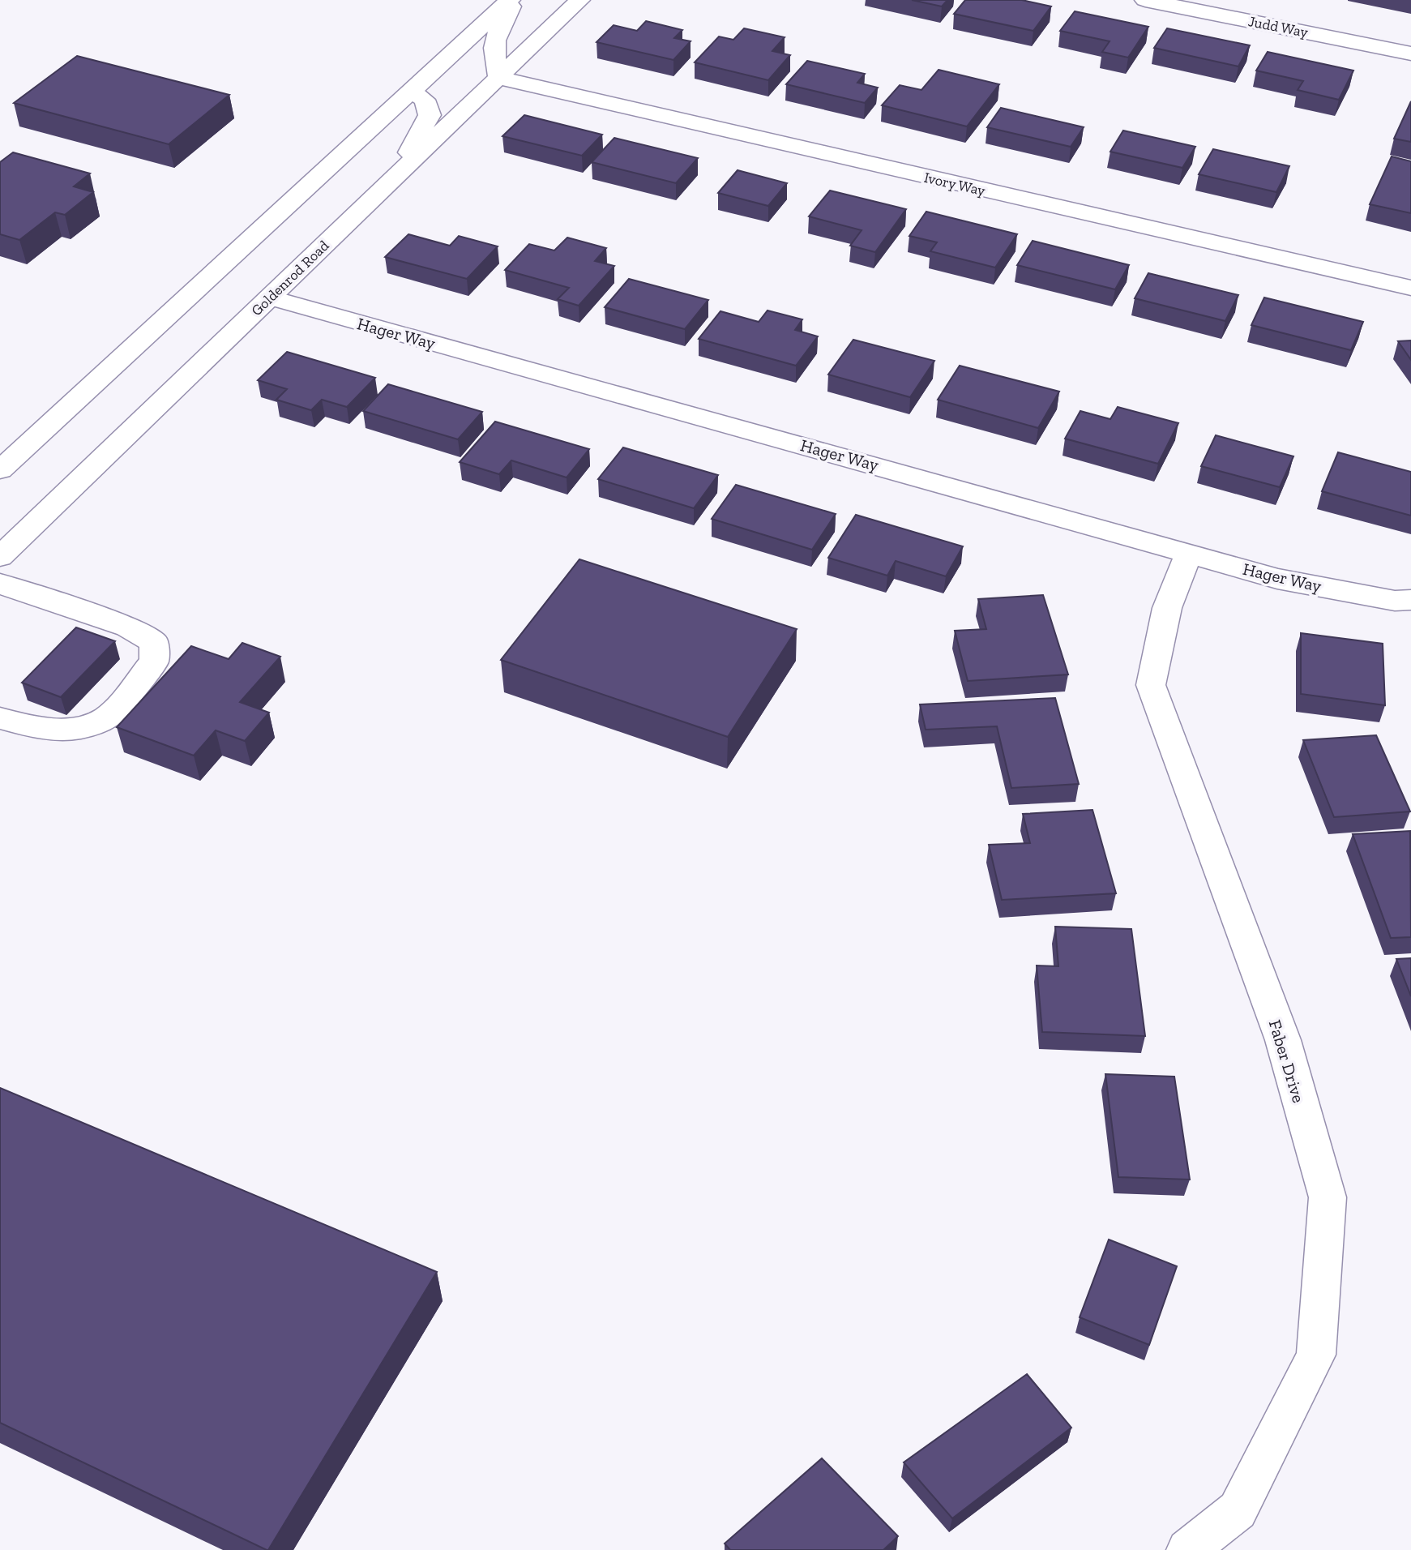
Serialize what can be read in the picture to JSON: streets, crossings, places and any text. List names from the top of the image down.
{
  "streets": {
    "street": [
      "Judd Way",
      "Ivory Way",
      "Goldenrod Road",
      "Hager Way",
      "Faber Drive"
    ]
  },
  "crossings": [
    ["Ivory Way", "Goldenrod Road"],
    ["Goldenrod Road", "Hager Way"],
    ["Hager Way", "Faber Drive"]
  ]
}
